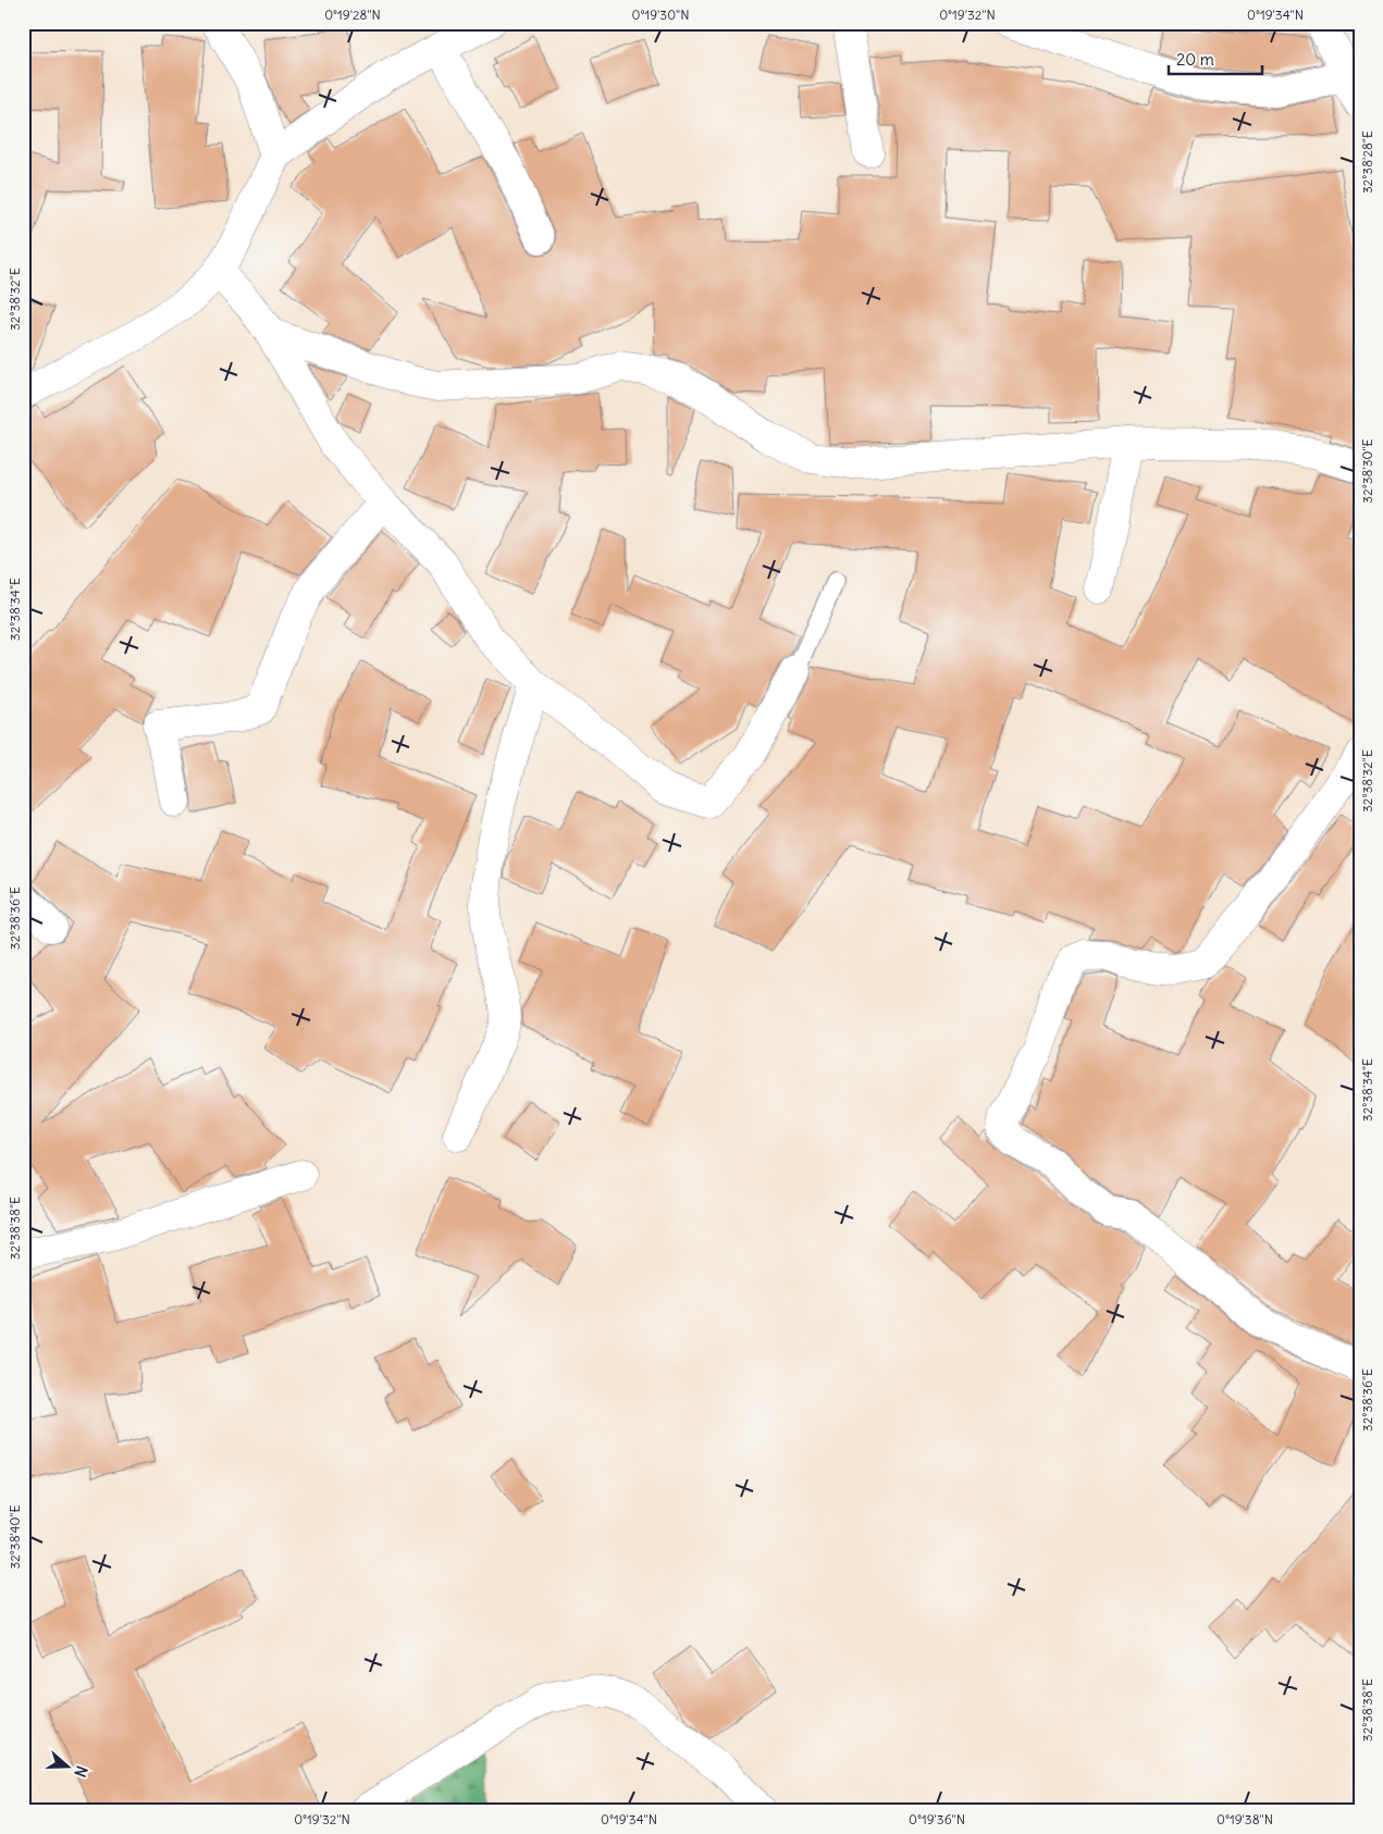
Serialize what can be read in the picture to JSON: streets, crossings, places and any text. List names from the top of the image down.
{
  "scale_bar": "20 m",
  "north": "right",
  "coordinates": [
    "0°19'28\"N",
    "0°19'30\"N",
    "0°19'32\"N",
    "0°19'34\"N",
    "32°38'28\"E",
    "32°38'32\"E",
    "32°38'30\"E",
    "32°38'34\"E",
    "32°38'36\"E",
    "32°38'38\"E",
    "32°38'40\"E",
    "0°19'36\"N",
    "0°19'38\"N"
  ]
}
